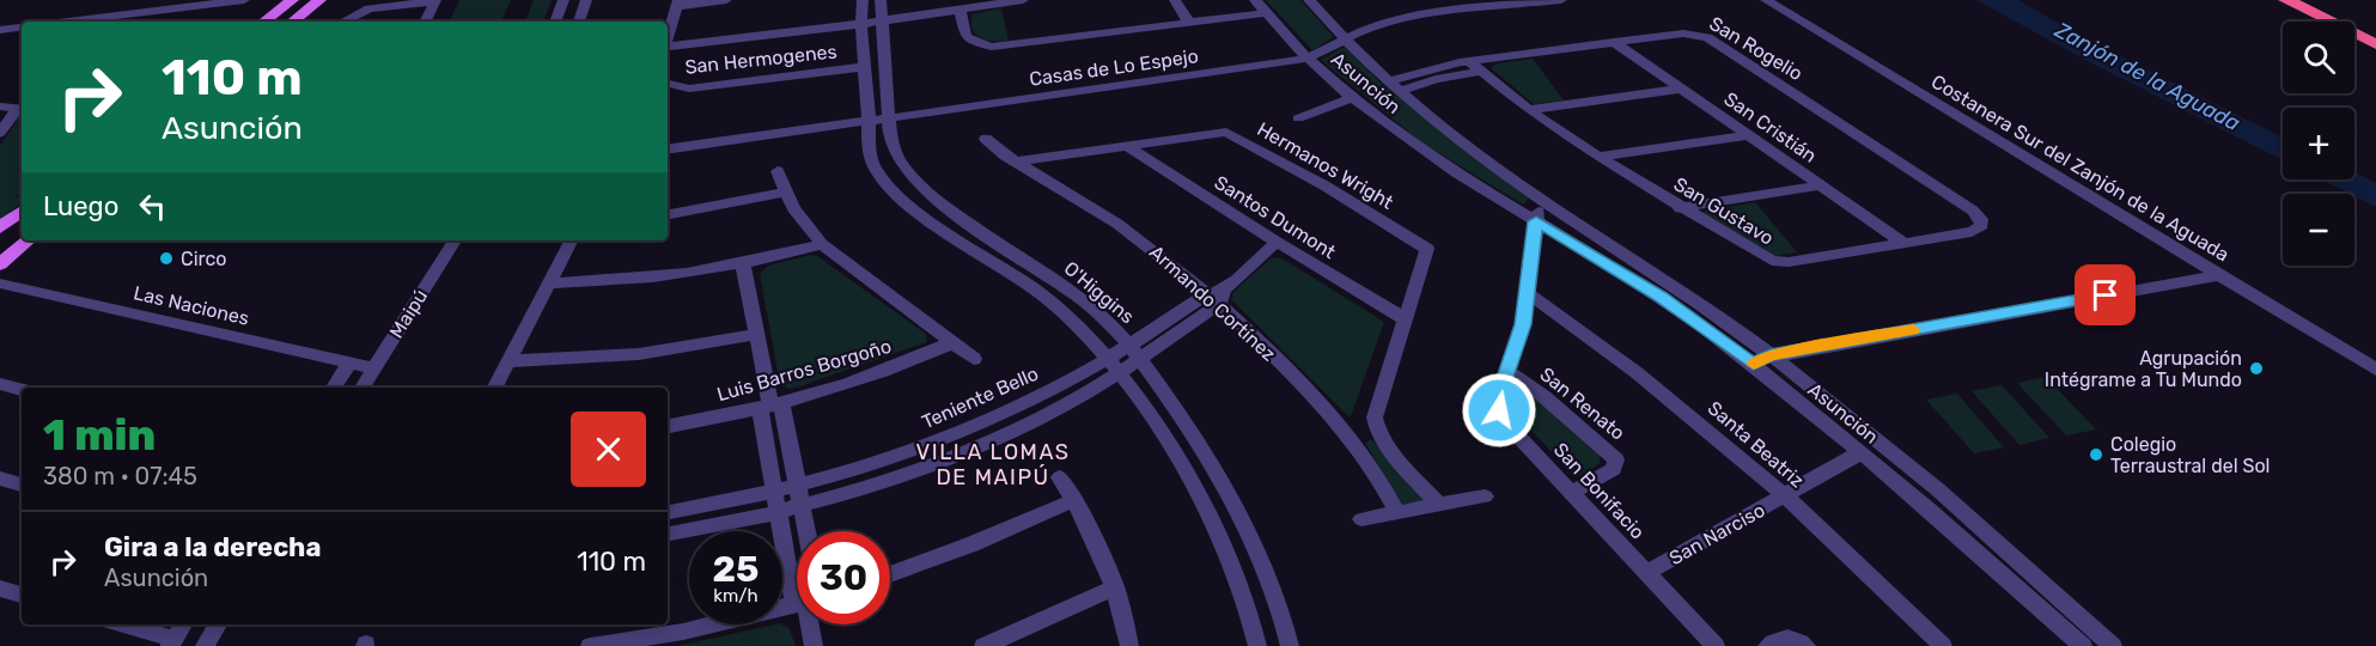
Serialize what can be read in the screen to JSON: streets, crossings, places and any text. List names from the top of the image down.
{
  "streets": {
    "street": [
      "San Rogelio",
      "San Hermogenes",
      "Casas de Lo Espejo",
      "Asunción",
      "San Cristián",
      "Hermanos Wright",
      "Costanera Sur del Zanjón de la Aguada",
      "San Gustavo",
      "Santos Dumont",
      "O'Higgins",
      "Armando Cortínez",
      "Las Naciones",
      "Maipú",
      "Luis Barros Borgoño",
      "Teniente Bello",
      "San Renato",
      "Santa Beatriz",
      "San Bonifacio",
      "San Narciso"
    ]
  },
  "crossings": [
    ["San Rogelio", "Asunción"],
    ["San Rogelio", "San Cristián"],
    ["San Rogelio", "San Gustavo"],
    ["San Hermogenes", "O'Higgins"],
    ["Casas de Lo Espejo", "Asunción"],
    ["Casas de Lo Espejo", "O'Higgins"],
    ["Asunción", "San Bonifacio"],
    ["Asunción", "San Narciso"],
    ["San Cristián", "San Gustavo"],
    ["Hermanos Wright", "Santos Dumont"],
    ["Hermanos Wright", "Armando Cortínez"],
    ["Santos Dumont", "Teniente Bello"],
    ["O'Higgins", "Teniente Bello"],
    ["Armando Cortínez", "Teniente Bello"],
    ["Las Naciones", "Maipú"],
    ["San Renato", "San Bonifacio"],
    ["Santa Beatriz", "San Bonifacio"],
    ["Santa Beatriz", "San Narciso"],
    ["San Bonifacio", "San Narciso"]
  ],
  "districts": ["VILLA LOMAS DE MAIPÚ"],
  "water": ["Zanjón de la Aguada"],
  "places": ["Circo", "Agrupación Intégrame a Tu Mundo", "Colegio Terraustral del Sol"],
  "page": {
    "map_buttons": ["+", "−"],
    "turn": ["110 m", "Asunción"],
    "then": "Luego",
    "heading": ["1 min", "380 m · 07:45"],
    "list": [
      {
        "name": "Gira a la derecha",
        "note": "Asunción",
        "value": "110 m"
      }
    ],
    "speed": "25 km/h",
    "limit": "30"
  }
}
